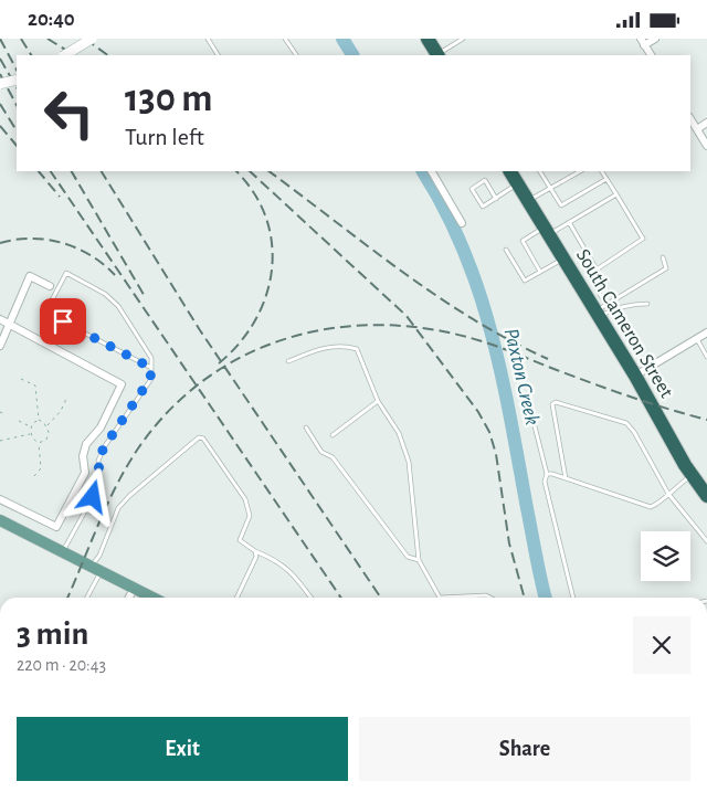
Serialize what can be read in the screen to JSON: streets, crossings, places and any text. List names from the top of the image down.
{
  "streets": {
    "highway": ["South Cameron Street"]
  },
  "water": ["Paxton Creek"],
  "page": {
    "status": "20:40",
    "turn": ["130 m", "Turn left"],
    "heading": ["3 min", "220 m · 20:43"],
    "buttons": ["Exit", "Share"]
  }
}
